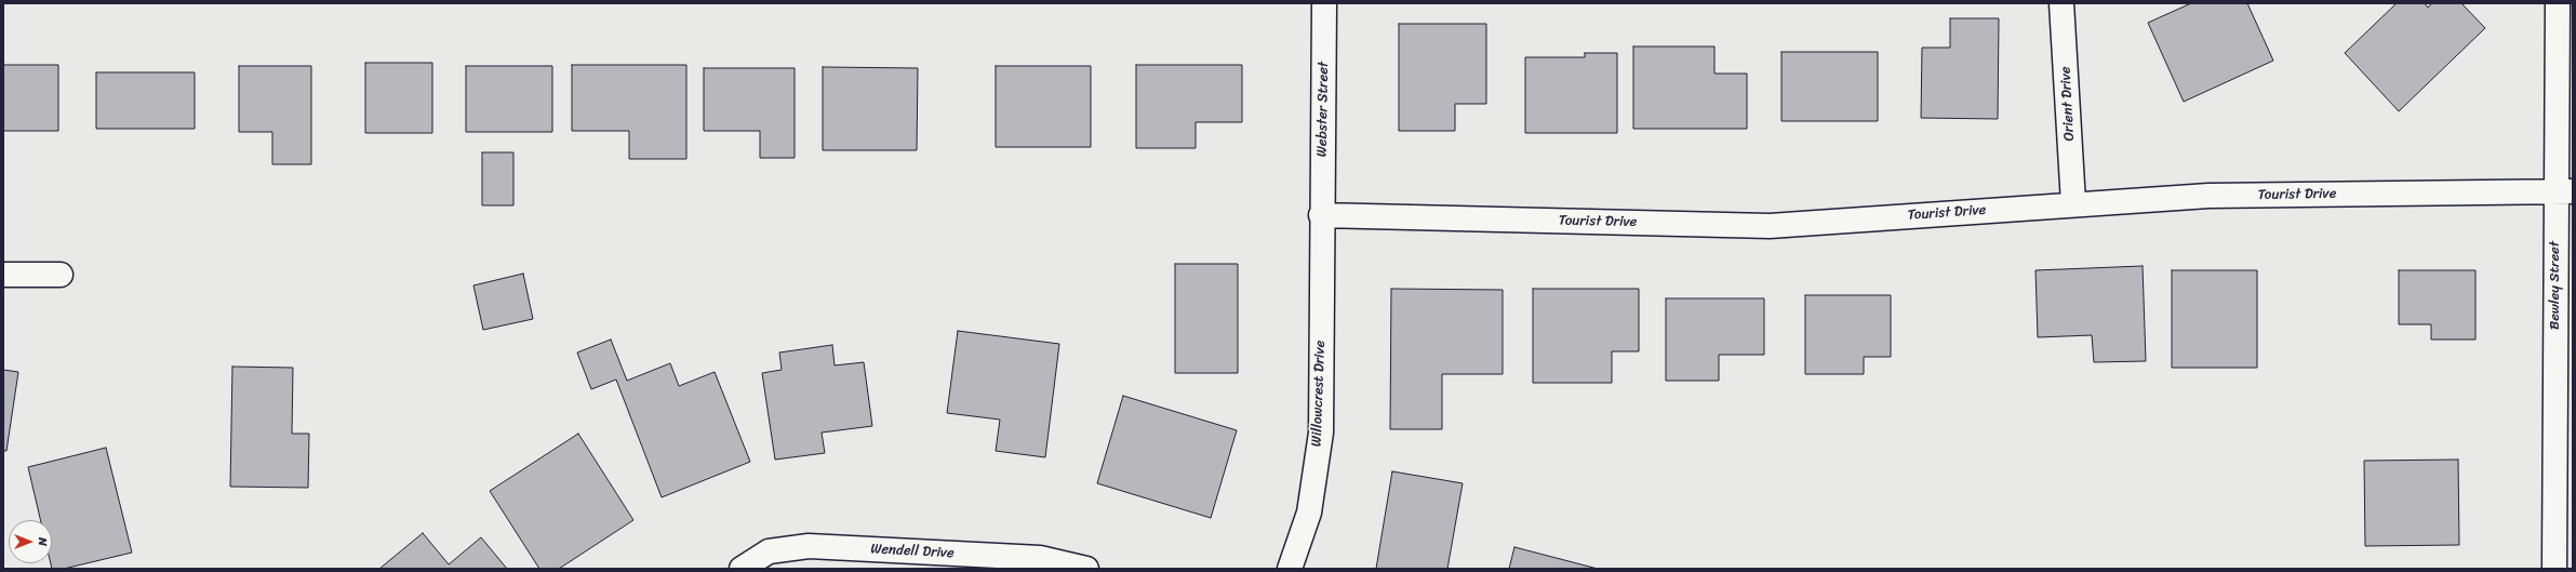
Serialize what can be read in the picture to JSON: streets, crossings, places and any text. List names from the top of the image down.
{
  "streets": {
    "street": [
      "Orient Drive",
      "Webster Street",
      "Tourist Drive",
      "Bewley Street",
      "Willowcrest Drive",
      "Wendell Drive"
    ]
  },
  "crossings": [
    ["Orient Drive", "Tourist Drive"],
    ["Webster Street", "Tourist Drive"],
    ["Webster Street", "Willowcrest Drive"],
    ["Tourist Drive", "Bewley Street"],
    ["Tourist Drive", "Willowcrest Drive"]
  ],
  "north": "right"
}
